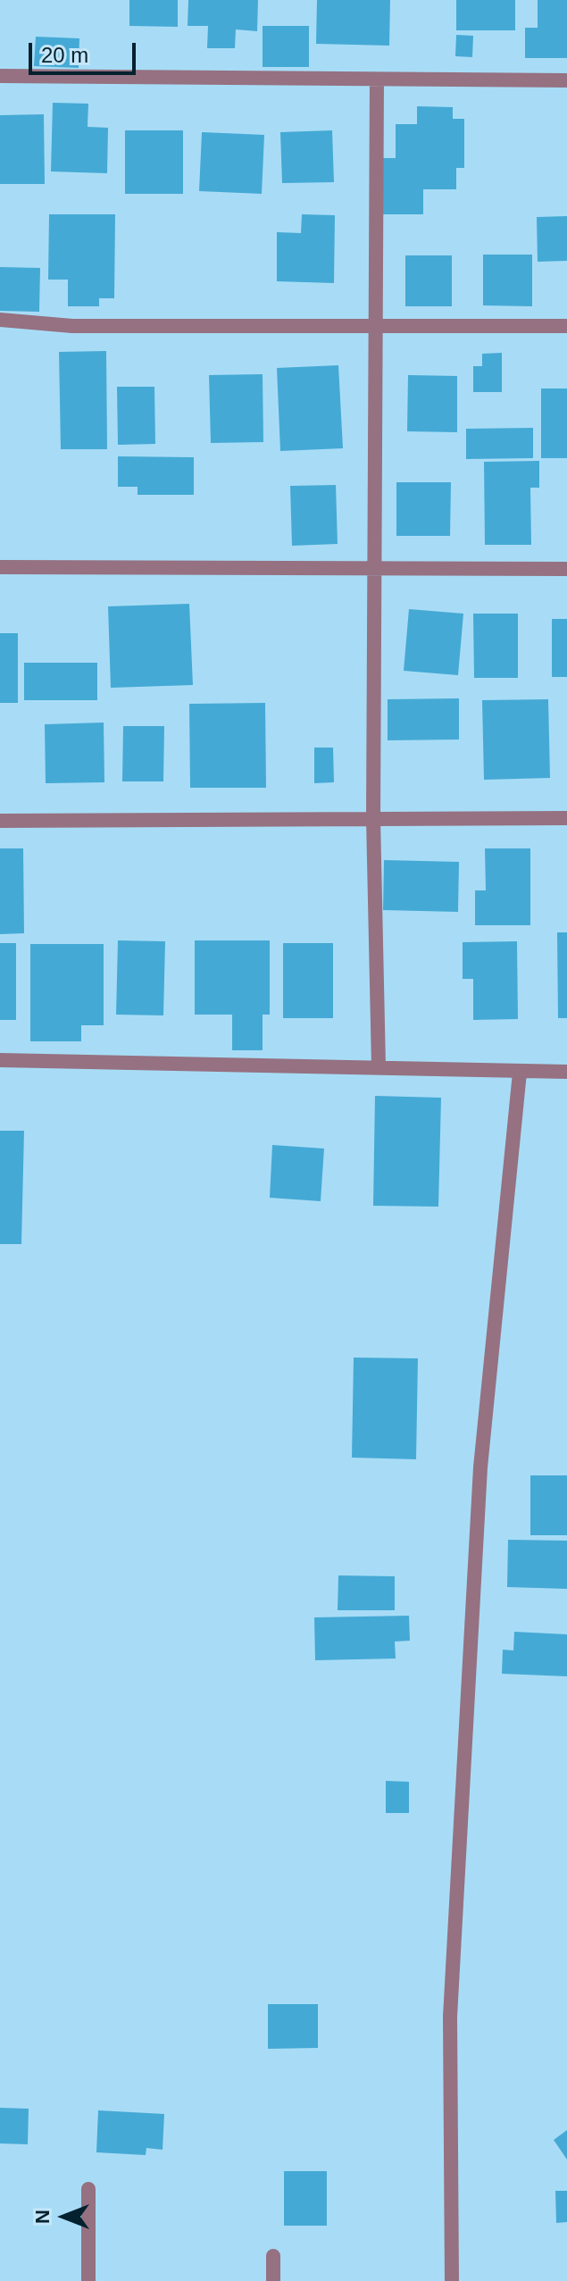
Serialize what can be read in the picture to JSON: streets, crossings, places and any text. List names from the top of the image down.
{
  "scale_bar": "20 m",
  "north": "left"
}
